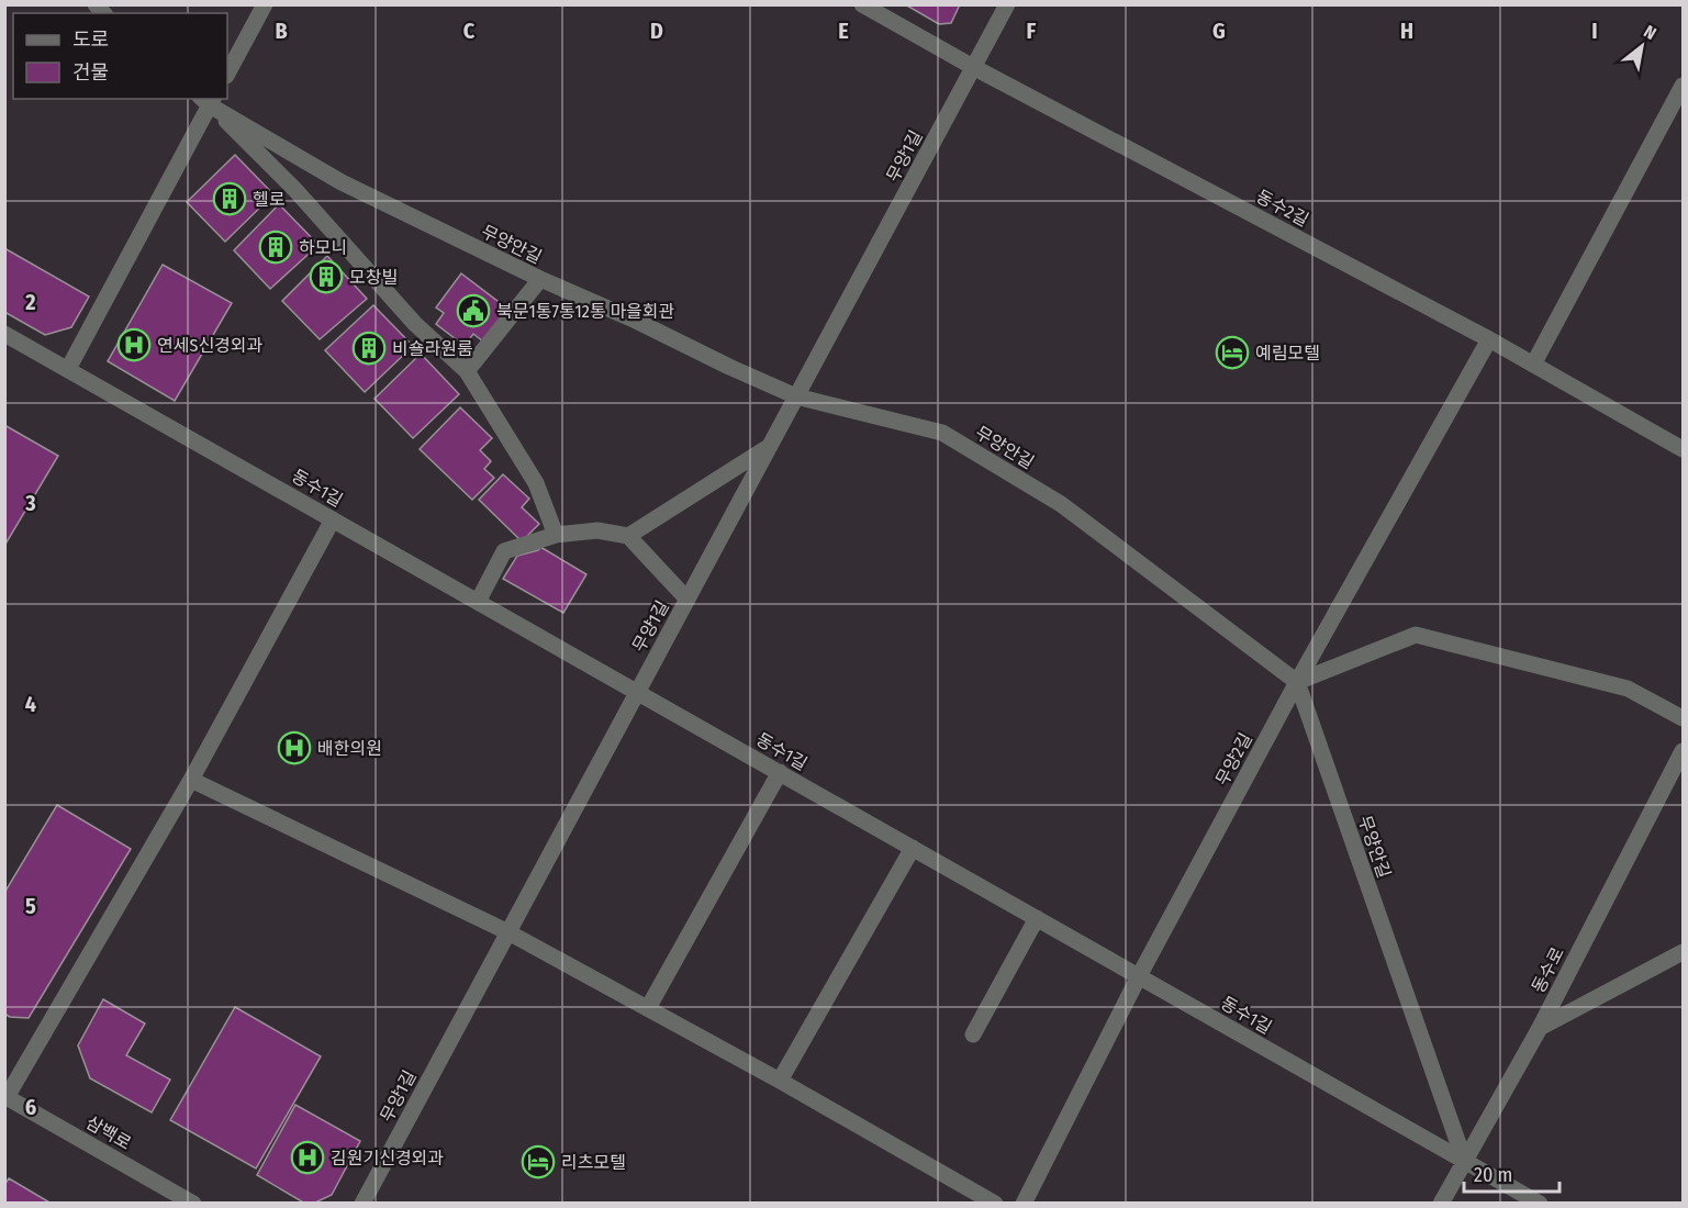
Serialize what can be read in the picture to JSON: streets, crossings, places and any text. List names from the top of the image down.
{
  "streets": {
    "street": [
      "무양1길",
      "동수2길",
      "무양안길",
      "동수1길",
      "무양2길",
      "동수로",
      "삼백로"
    ]
  },
  "crossings": [
    ["무양1길", "동수2길"],
    ["무양1길", "무양안길"],
    ["무양1길", "동수1길"],
    ["동수2길", "무양2길"],
    ["무양안길", "동수1길"],
    ["무양안길", "무양2길"],
    ["무양안길", "동수로"],
    ["동수1길", "무양2길"],
    ["동수1길", "동수로"]
  ],
  "places": {
    "building": [
      "헬로",
      "하모니",
      "모창빌",
      "비숄라원룸"
    ],
    "public building": ["북문1통7통12통 마을회관"],
    "hospital": ["연세S신경외과", "배한의원", "김원기신경외과"],
    "hotel": ["예림모텔", "리츠모텔"]
  },
  "legend": ["도로", "건물"],
  "scale_bar": "20 m",
  "north": "top right",
  "grid": {
    "columns": [
      "B",
      "C",
      "D",
      "E",
      "F",
      "G",
      "H",
      "I"
    ],
    "rows": [
      "2",
      "3",
      "4",
      "5",
      "6"
    ]
  }
}
